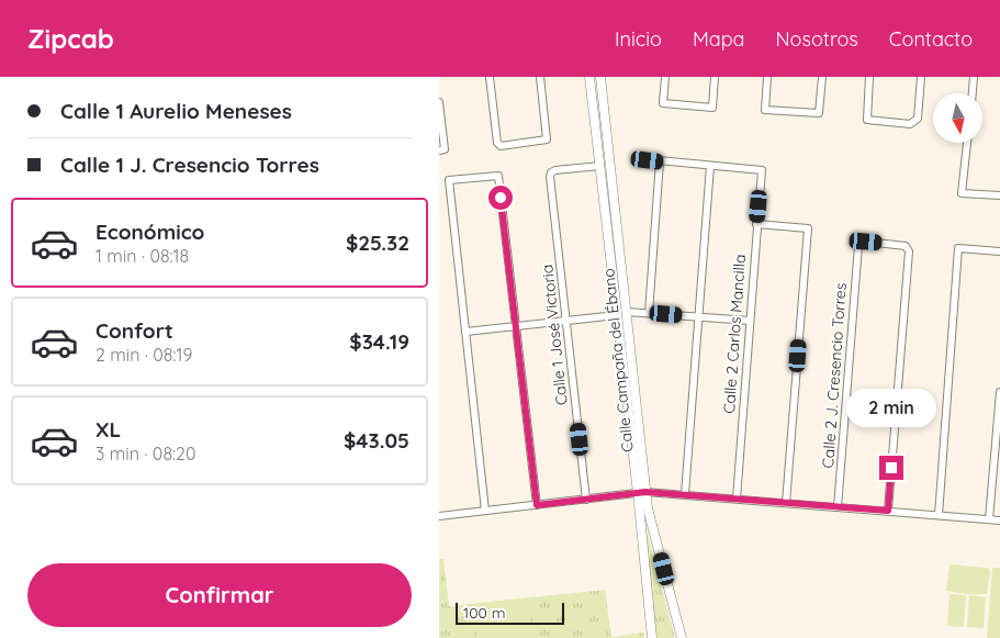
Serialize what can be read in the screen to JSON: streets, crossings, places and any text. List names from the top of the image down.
{
  "streets": {
    "street": [
      "Calle 2 Carlos Mancilla",
      "Calle 1 José Victoria",
      "Calle Campaña del Ébano",
      "Calle 2 J. Cresencio Torres"
    ]
  },
  "crossings": [
    ["Calle 1 José Victoria", "Calle Campaña del Ébano"]
  ],
  "scale_bar": "100 m",
  "north": "bottom",
  "page": {
    "header": "Zipcab",
    "nav": [
      "Inicio",
      "Mapa",
      "Nosotros",
      "Contacto"
    ],
    "banner": ["Calle 1 Aurelio Meneses", "Calle 1 J. Cresencio Torres"],
    "list": [
      {
        "name": "Económico",
        "note": "1 min · 08:18",
        "value": "$25.32"
      },
      {
        "name": "Confort",
        "note": "2 min · 08:19",
        "value": "$34.19"
      },
      {
        "name": "XL",
        "note": "3 min · 08:20",
        "value": "$43.05"
      }
    ],
    "bubble": "2 min",
    "buttons": "Confirmar",
    "scale": "100 m"
  }
}
